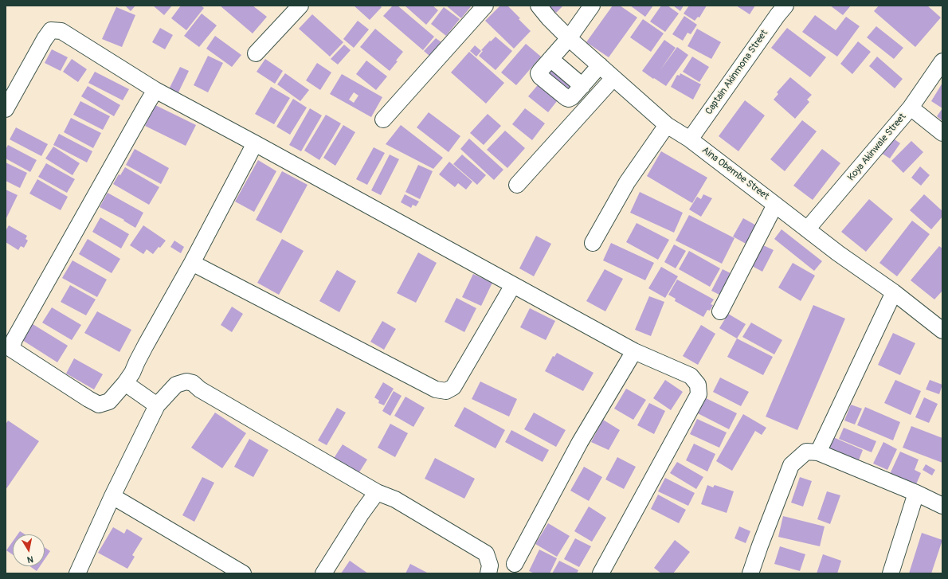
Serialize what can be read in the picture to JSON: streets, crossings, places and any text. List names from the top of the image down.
{
  "streets": {
    "street": ["Captain Akinmona Street", "Koya Akinwale Street", "Aina Obembe Street"]
  },
  "crossings": [
    ["Captain Akinmona Street", "Aina Obembe Street"],
    ["Koya Akinwale Street", "Aina Obembe Street"]
  ],
  "north": "bottom"
}
